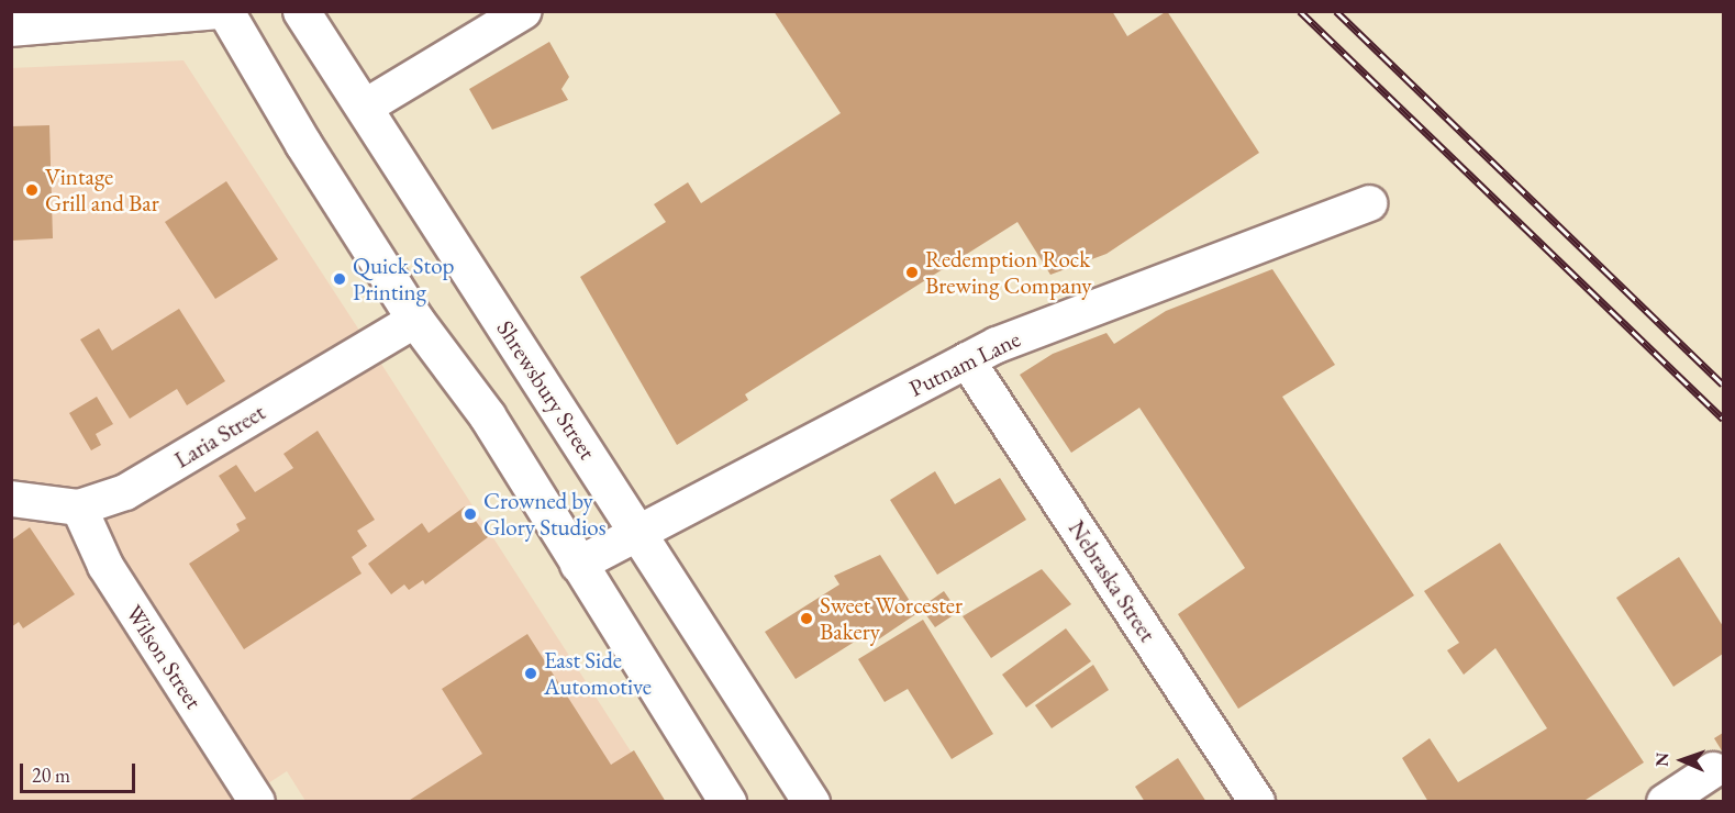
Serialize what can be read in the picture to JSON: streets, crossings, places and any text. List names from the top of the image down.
{
  "streets": {
    "main road": ["Shrewsbury Street"],
    "street": [
      "Putnam Lane",
      "Laria Street",
      "Nebraska Street",
      "Wilson Street"
    ]
  },
  "crossings": [
    ["Putnam Lane", "Shrewsbury Street"],
    ["Putnam Lane", "Nebraska Street"],
    ["Laria Street", "Wilson Street"]
  ],
  "places": [
    "Vintage Grill and Bar",
    "Redemption Rock Brewing Company",
    "Quick Stop Printing",
    "Crowned by Glory Studios",
    "Sweet Worcester Bakery",
    "East Side Automotive"
  ],
  "scale_bar": "20 m",
  "north": "left"
}
